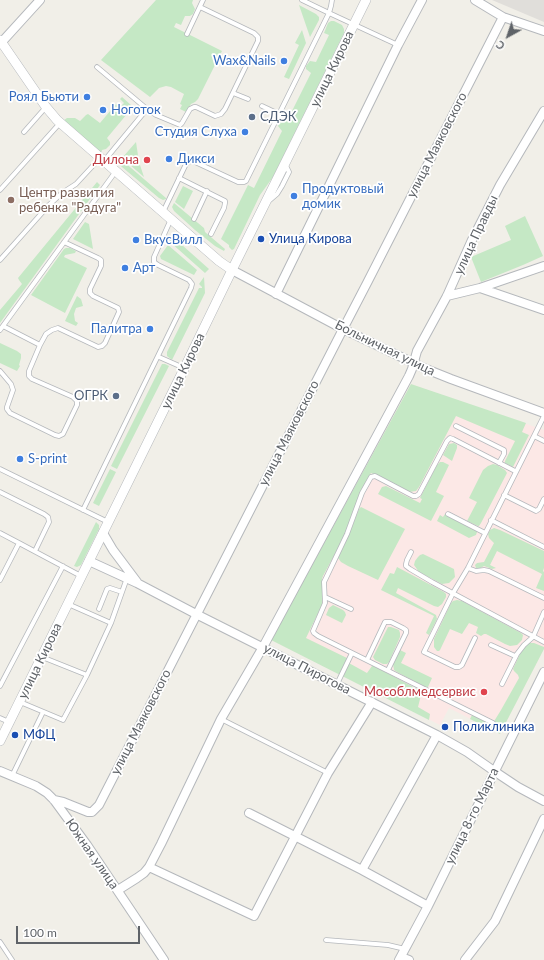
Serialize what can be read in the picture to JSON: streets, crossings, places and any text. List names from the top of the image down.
{
  "streets": {
    "street": [
      "улица Кирова",
      "улица Маяковского",
      "улица Правды",
      "Больничная улица",
      "улица Пирогова",
      "улица 8-го Марта",
      "Южная улица"
    ]
  },
  "crossings": [
    ["улица Кирова", "Больничная улица"],
    ["улица Кирова", "улица Пирогова"],
    ["улица Маяковского", "Больничная улица"],
    ["улица Маяковского", "улица Пирогова"],
    ["улица Маяковского", "Южная улица"],
    ["улица Правды", "Больничная улица"],
    ["улица Правды", "улица Пирогова"],
    ["улица Пирогова", "улица 8-го Марта"]
  ],
  "places": [
    "Wax&Nails",
    "Роял Бьюти",
    "Ноготок",
    "СДЭК",
    "Студия Слуха",
    "Дикси",
    "Дилона",
    "Продуктовый домик",
    "Центр развития ребенка \"Радуга\"",
    "Улица Кирова",
    "ВкусВилл",
    "Арт",
    "Палитра",
    "ОГРК",
    "S-print",
    "Мособлмедсервис",
    "Поликлиника",
    "МФЦ"
  ],
  "scale_bar": "100 m",
  "north": "bottom left"
}
